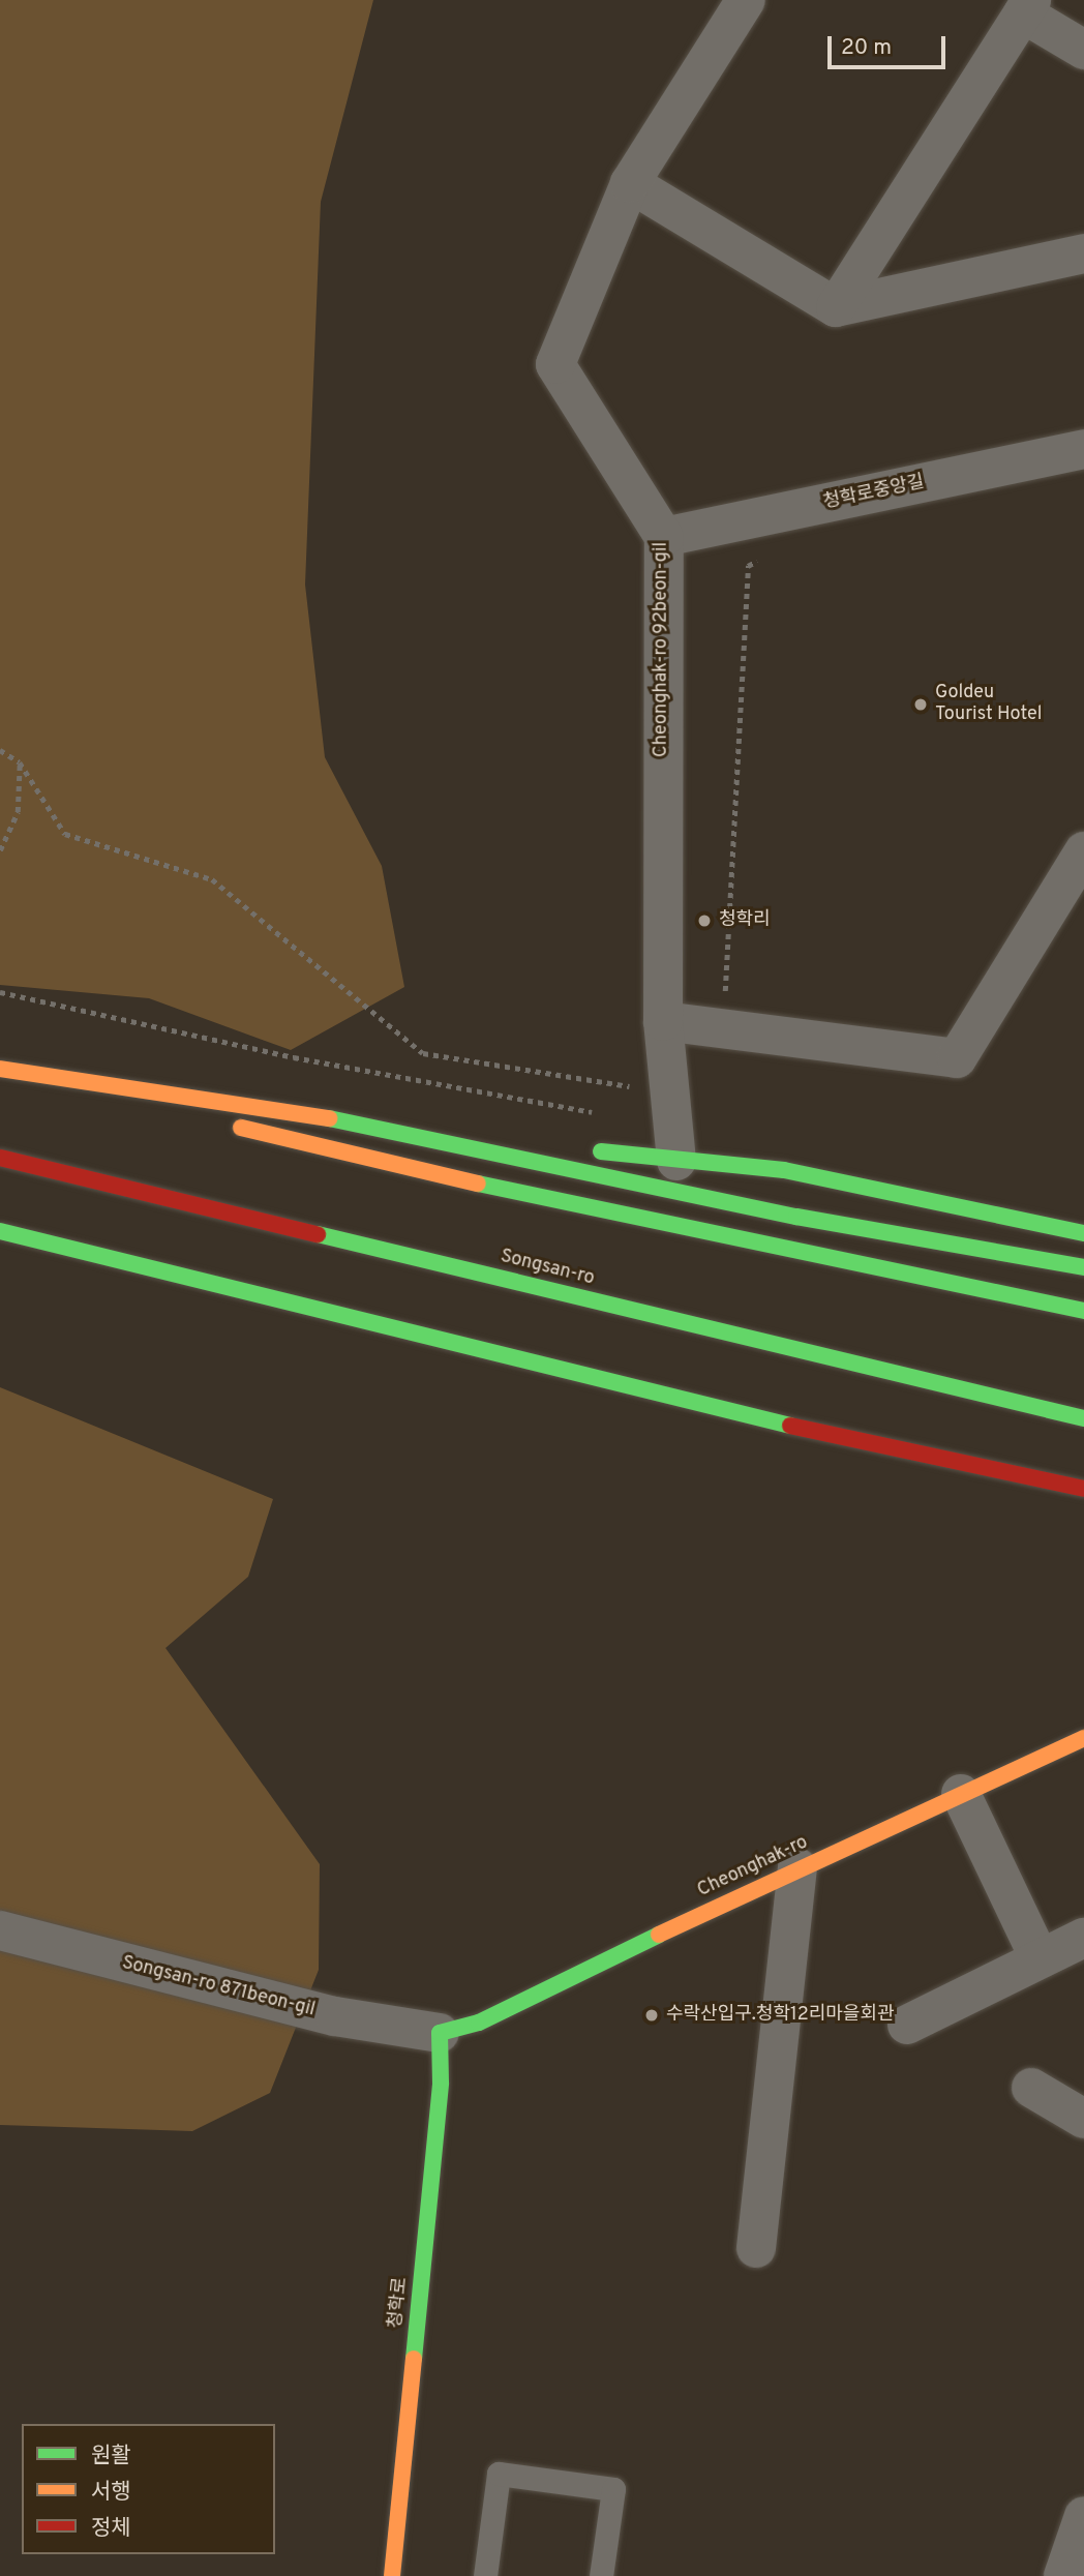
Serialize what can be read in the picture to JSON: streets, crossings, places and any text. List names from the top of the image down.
{
  "streets": {
    "main road": ["Songsan-ro", "Cheonghak-ro", "청학로"],
    "street": ["청학로중앙길", "Cheonghak-ro 92beon-gil", "Songsan-ro 871beon-gil"]
  },
  "crossings": [
    ["청학로중앙길", "Cheonghak-ro 92beon-gil"],
    ["Cheonghak-ro", "Songsan-ro 871beon-gil"],
    ["Cheonghak-ro", "청학로"],
    ["Songsan-ro 871beon-gil", "청학로"]
  ],
  "places": ["Goldeu Tourist Hotel", "청학리", "수락산입구.청학12리마을회관"],
  "legend": ["원활", "서행", "정체"],
  "scale_bar": "20 m"
}
